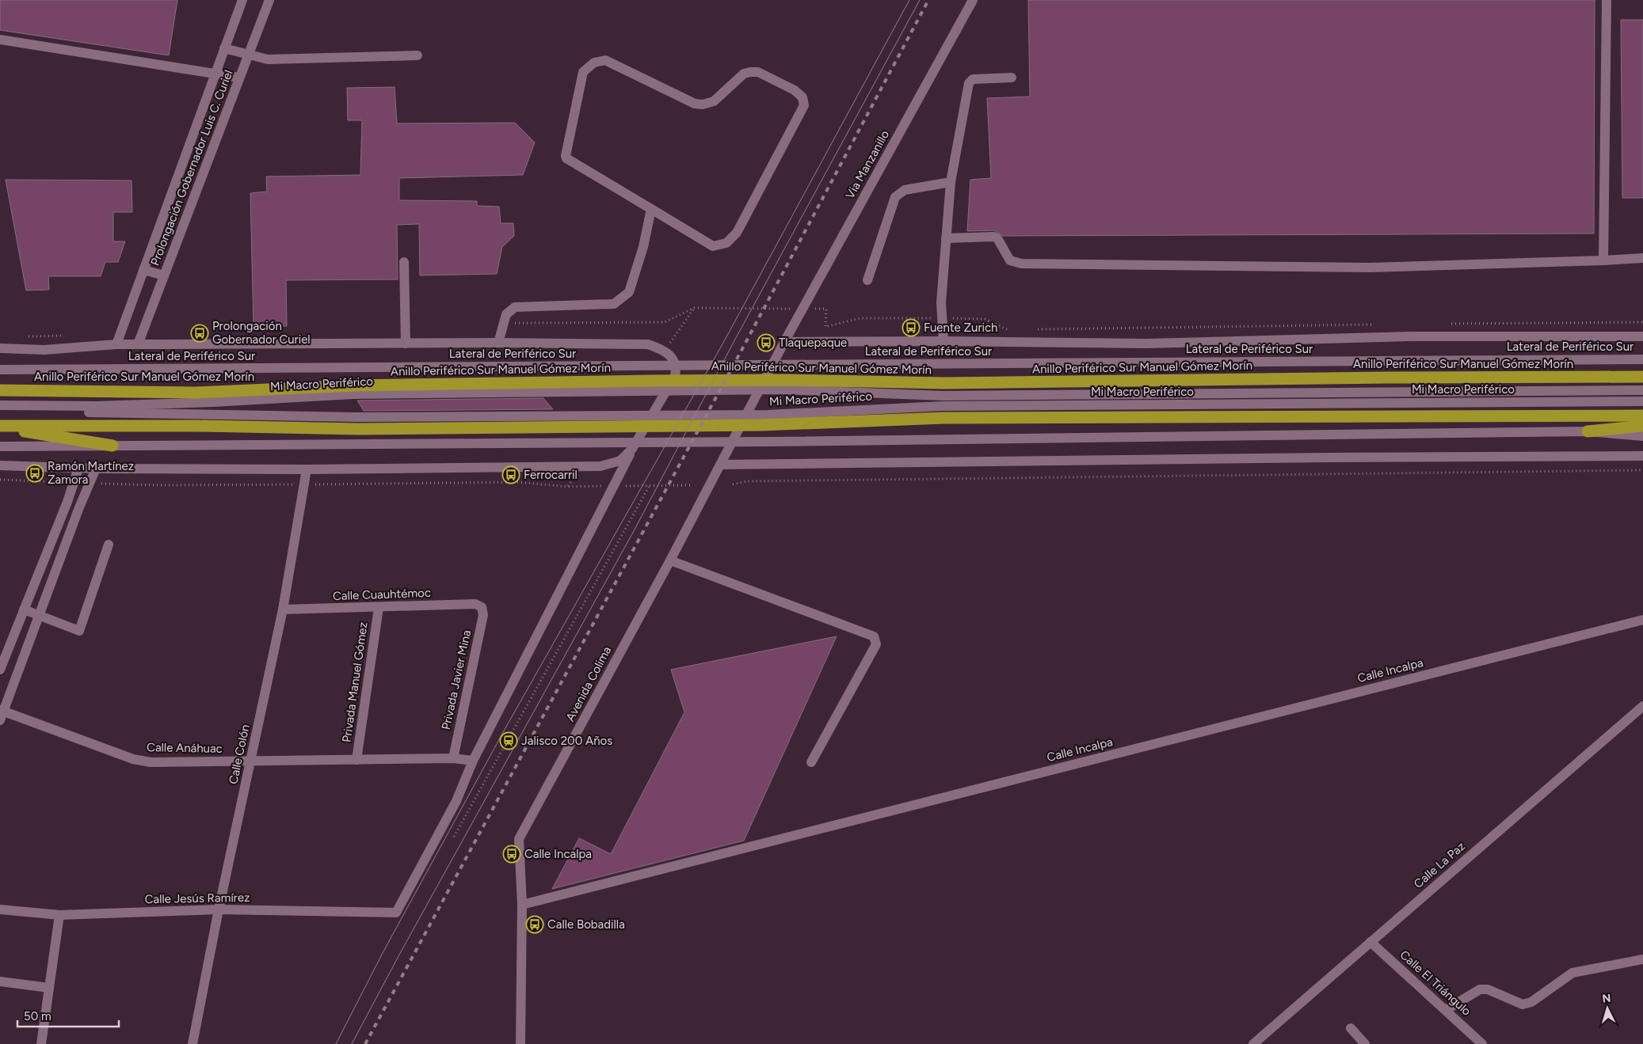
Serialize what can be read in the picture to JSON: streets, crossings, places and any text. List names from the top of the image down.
{
  "streets": {
    "highway": ["Anillo Periférico Sur Manuel Gómez Morín"],
    "street": [
      "Via Manzanillo",
      "Prolongación Gobernador Luis C. Curiel",
      "Lateral de Periférico Sur",
      "Mi Macro Periférico",
      "Calle Cuauhtémoc",
      "Calle Incalpa",
      "Privada Javier Mina",
      "Privada Manuel Gómez",
      "Avenida Colima",
      "Calle Anáhuac",
      "Calle Colón",
      "Calle La Paz",
      "Calle Jesús Ramírez",
      "Calle El Triángulo"
    ]
  },
  "crossings": [
    ["Via Manzanillo", "Avenida Colima"],
    ["Anillo Periférico Sur Manuel Gómez Morín", "Mi Macro Periférico"],
    ["Calle Cuauhtémoc", "Privada Javier Mina"],
    ["Calle Cuauhtémoc", "Privada Manuel Gómez"],
    ["Calle Cuauhtémoc", "Calle Colón"],
    ["Calle Incalpa", "Avenida Colima"],
    ["Privada Javier Mina", "Calle Anáhuac"],
    ["Privada Manuel Gómez", "Calle Anáhuac"],
    ["Calle Anáhuac", "Calle Colón"],
    ["Calle Anáhuac", "Calle Jesús Ramírez"],
    ["Calle Colón", "Calle Jesús Ramírez"],
    ["Calle La Paz", "Calle El Triángulo"]
  ],
  "places": {
    "bus stop": [
      "Fuente Zurich",
      "Prolongación Gobernador Curiel",
      "Tlaquepaque",
      "Ramón Martínez Zamora",
      "Ferrocarril",
      "Calle Incalpa",
      "Calle Bobadilla"
    ],
    "station": ["Jalisco 200 Años"]
  },
  "scale_bar": "50 m",
  "north": "top"
}
